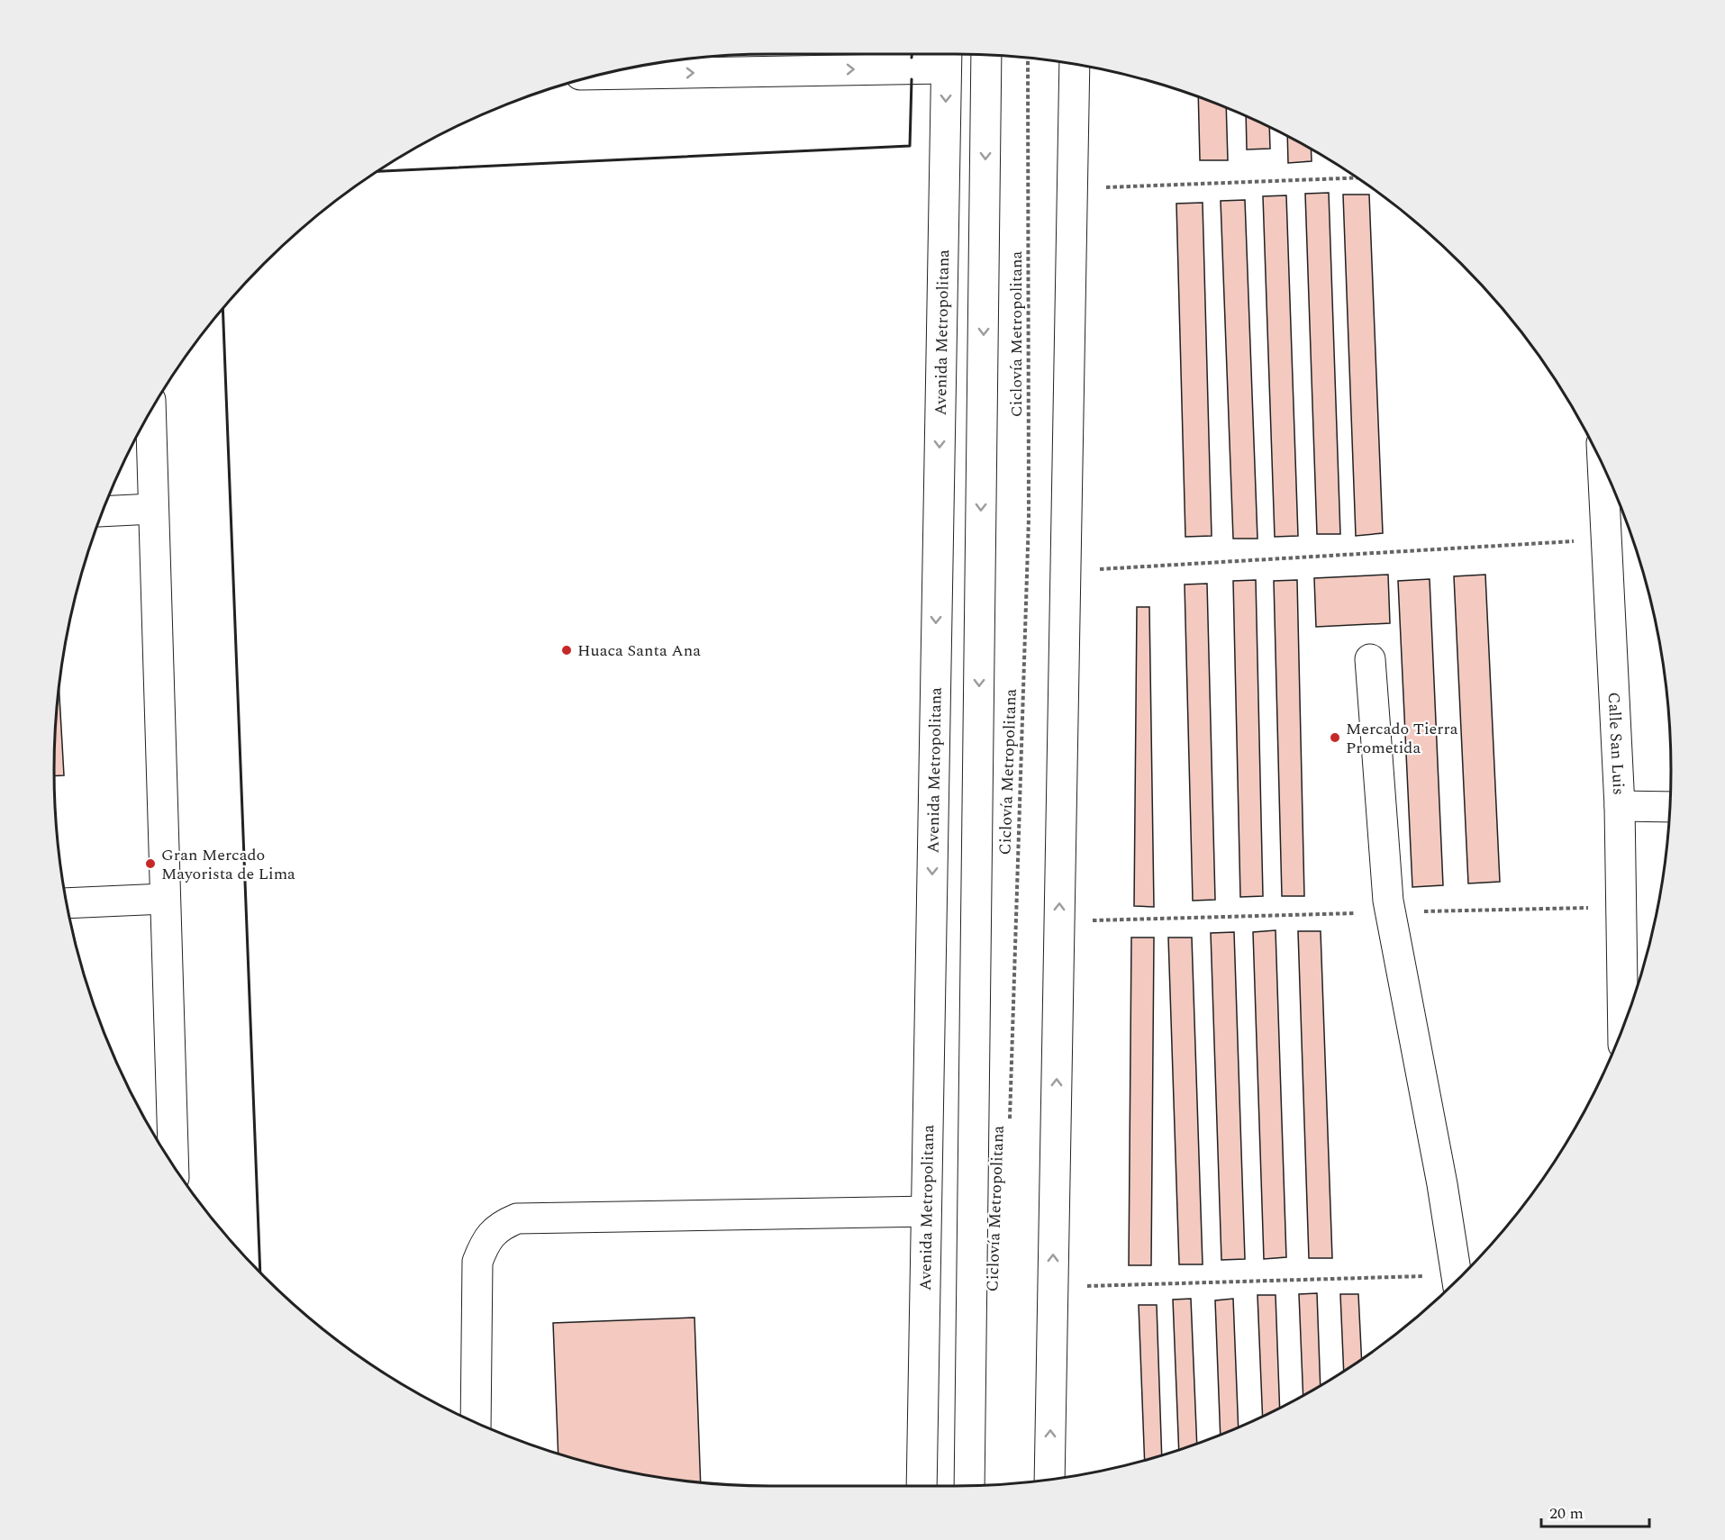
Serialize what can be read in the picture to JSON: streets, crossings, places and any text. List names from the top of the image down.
{
  "streets": {
    "main road": ["Avenida Metropolitana", "Calle San Luis"],
    "path": ["Ciclovía Metropolitana"]
  },
  "places": ["Huaca Santa Ana", "Mercado Tierra Prometida", "Gran Mercado Mayorista de Lima"],
  "scale_bar": "20 m"
}
